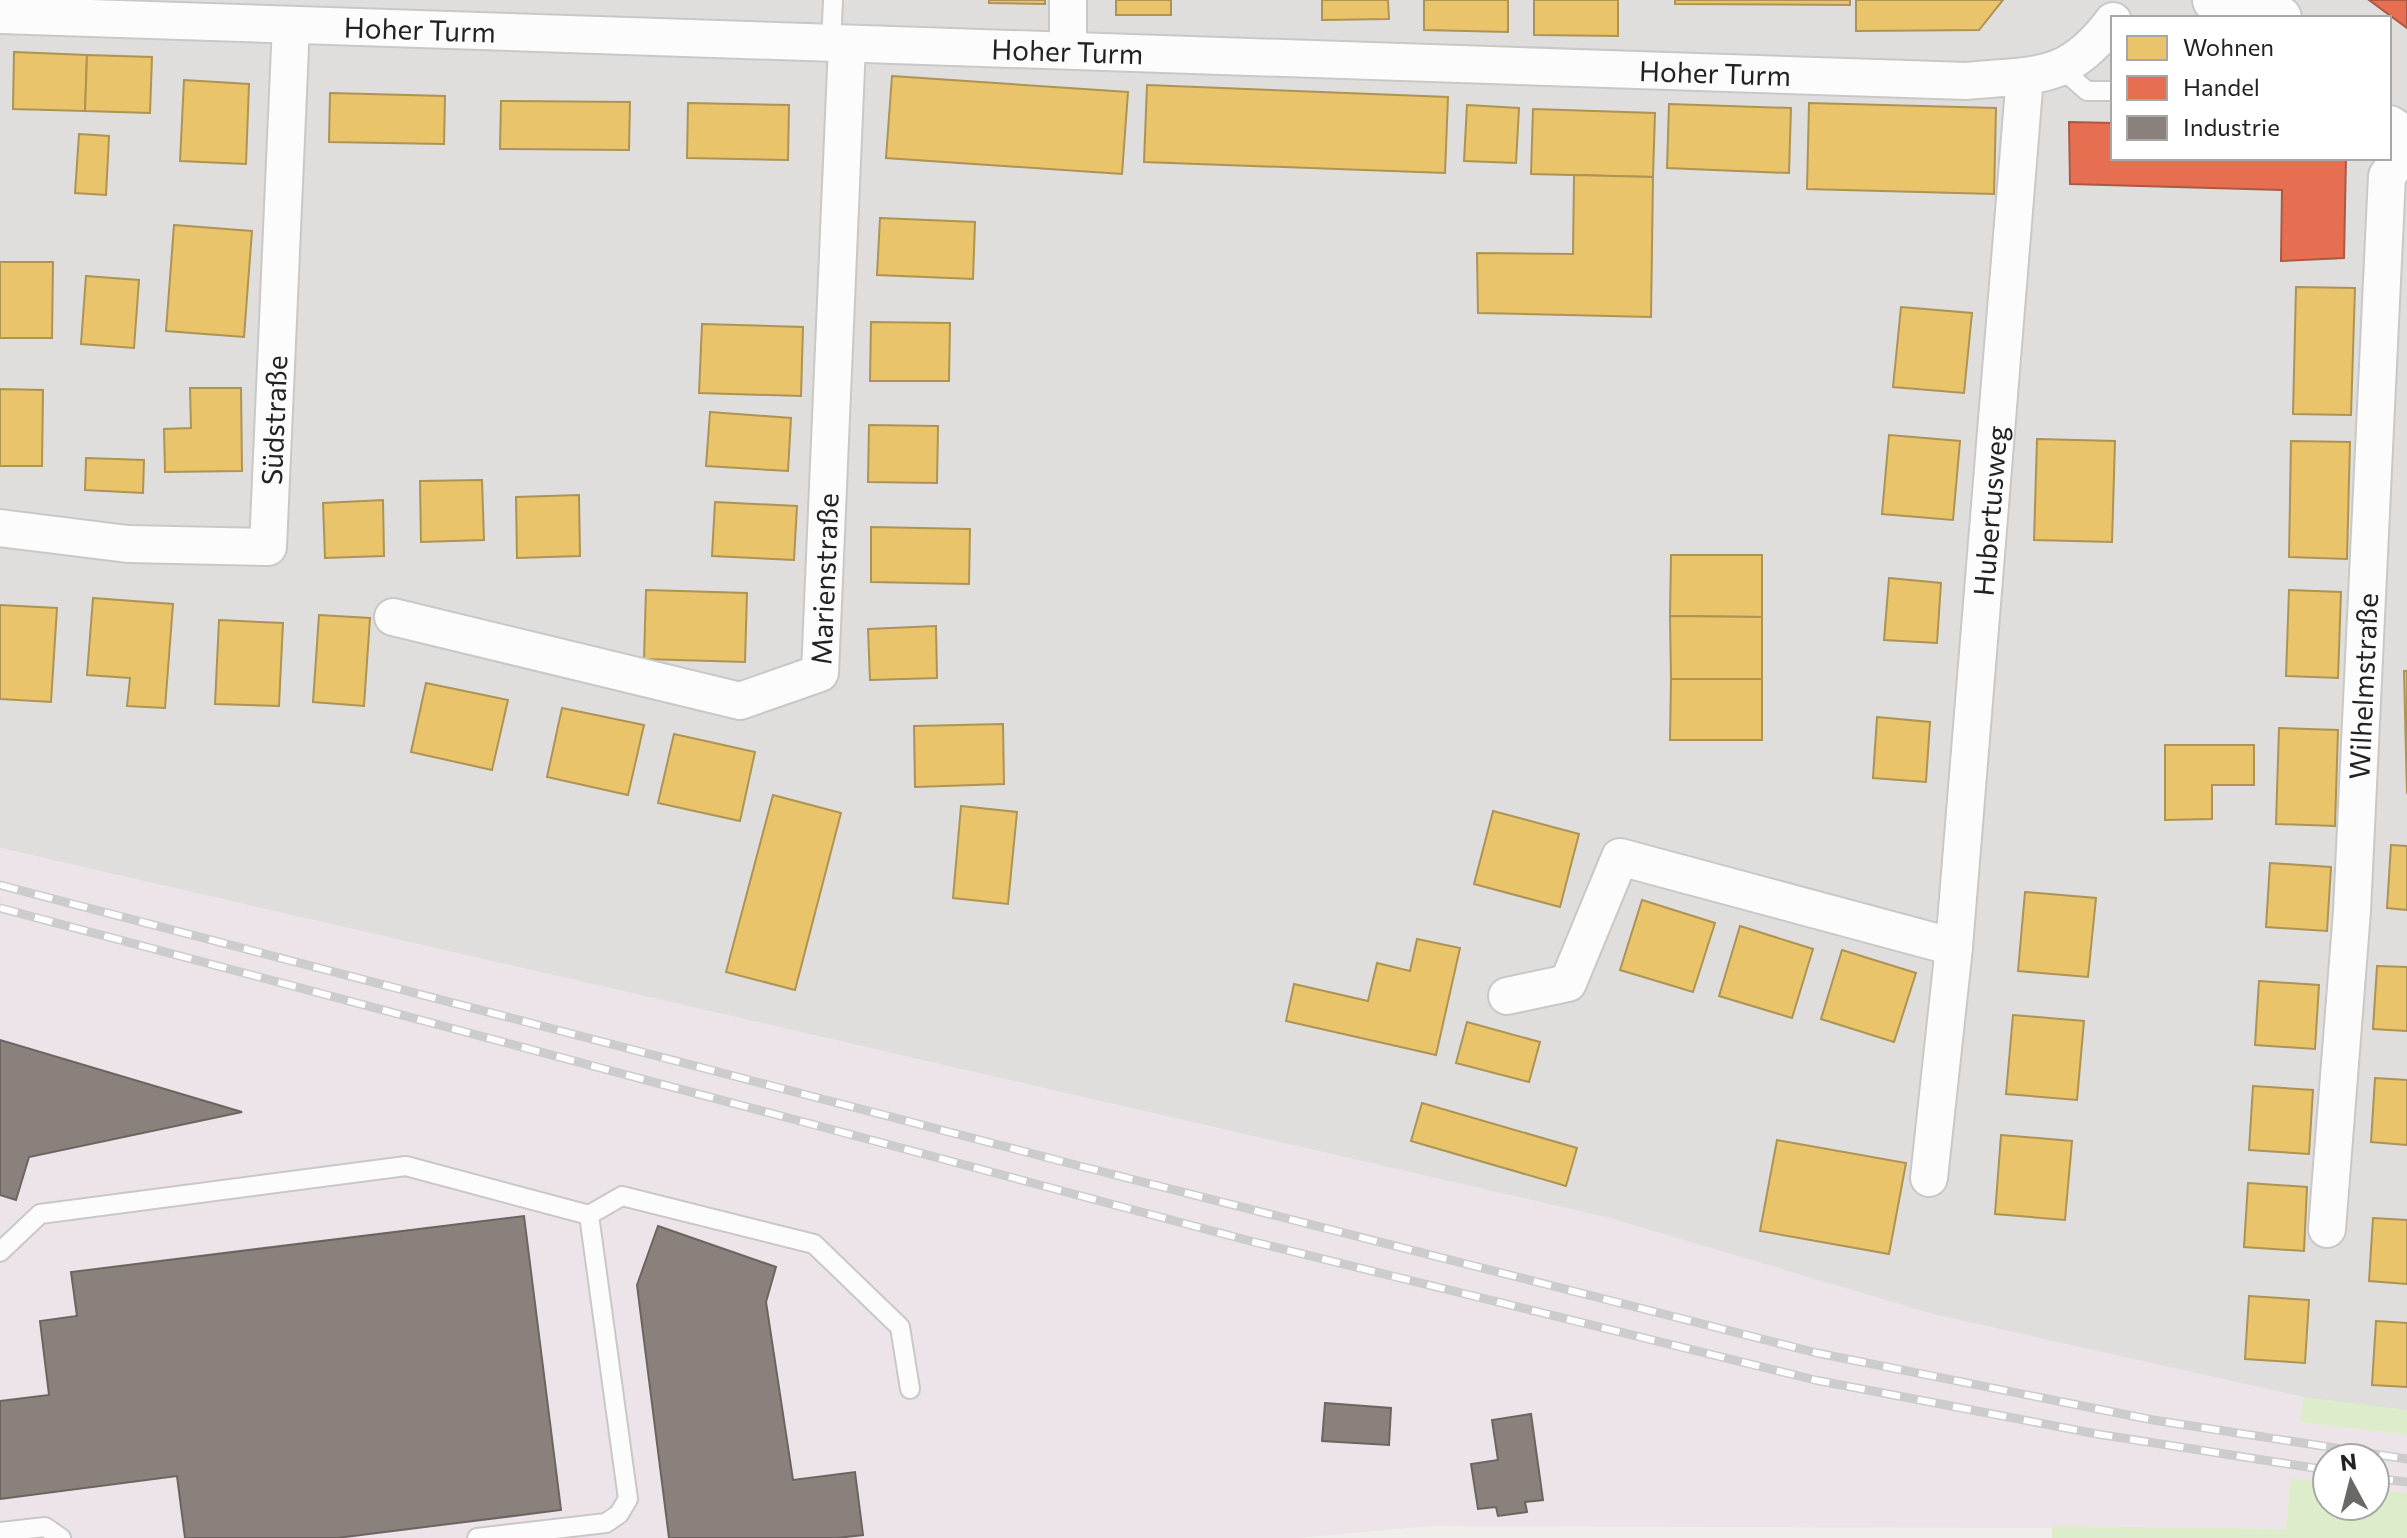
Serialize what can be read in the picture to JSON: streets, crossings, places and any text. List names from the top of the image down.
{
  "streets": {
    "street": [
      "Hoher Turm",
      "Südstraße",
      "Hubertusweg",
      "Marienstraße",
      "Wilhelmstraße"
    ]
  },
  "crossings": [
    ["Hoher Turm", "Südstraße"],
    ["Hoher Turm", "Hubertusweg"],
    ["Hoher Turm", "Marienstraße"]
  ],
  "legend": ["Wohnen", "Handel", "Industrie"],
  "north": "top"
}
